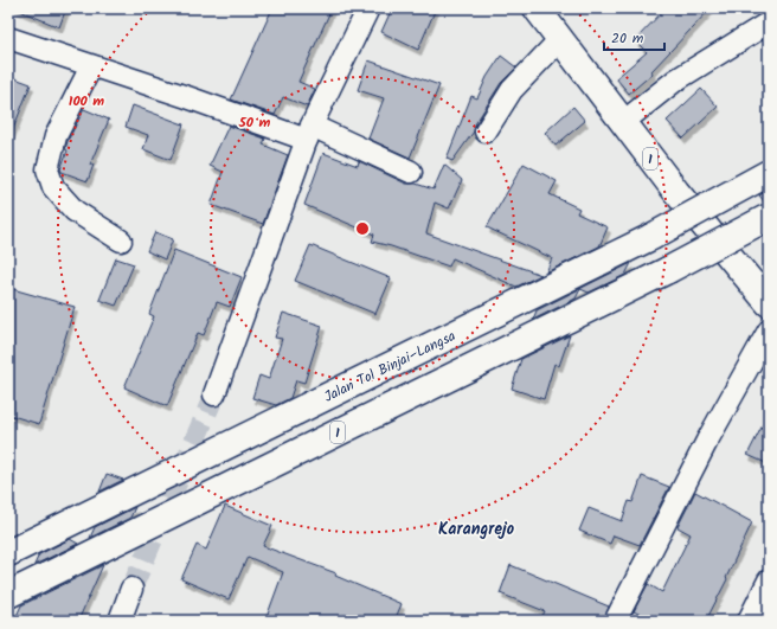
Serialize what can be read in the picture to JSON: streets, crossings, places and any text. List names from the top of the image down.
{
  "streets": {
    "highway": ["1", "Jalan Tol Binjai–Langsa"]
  },
  "districts": ["Karangrejo"],
  "scale_bar": "20 m",
  "rings": ["100 m", "50 m"]
}
